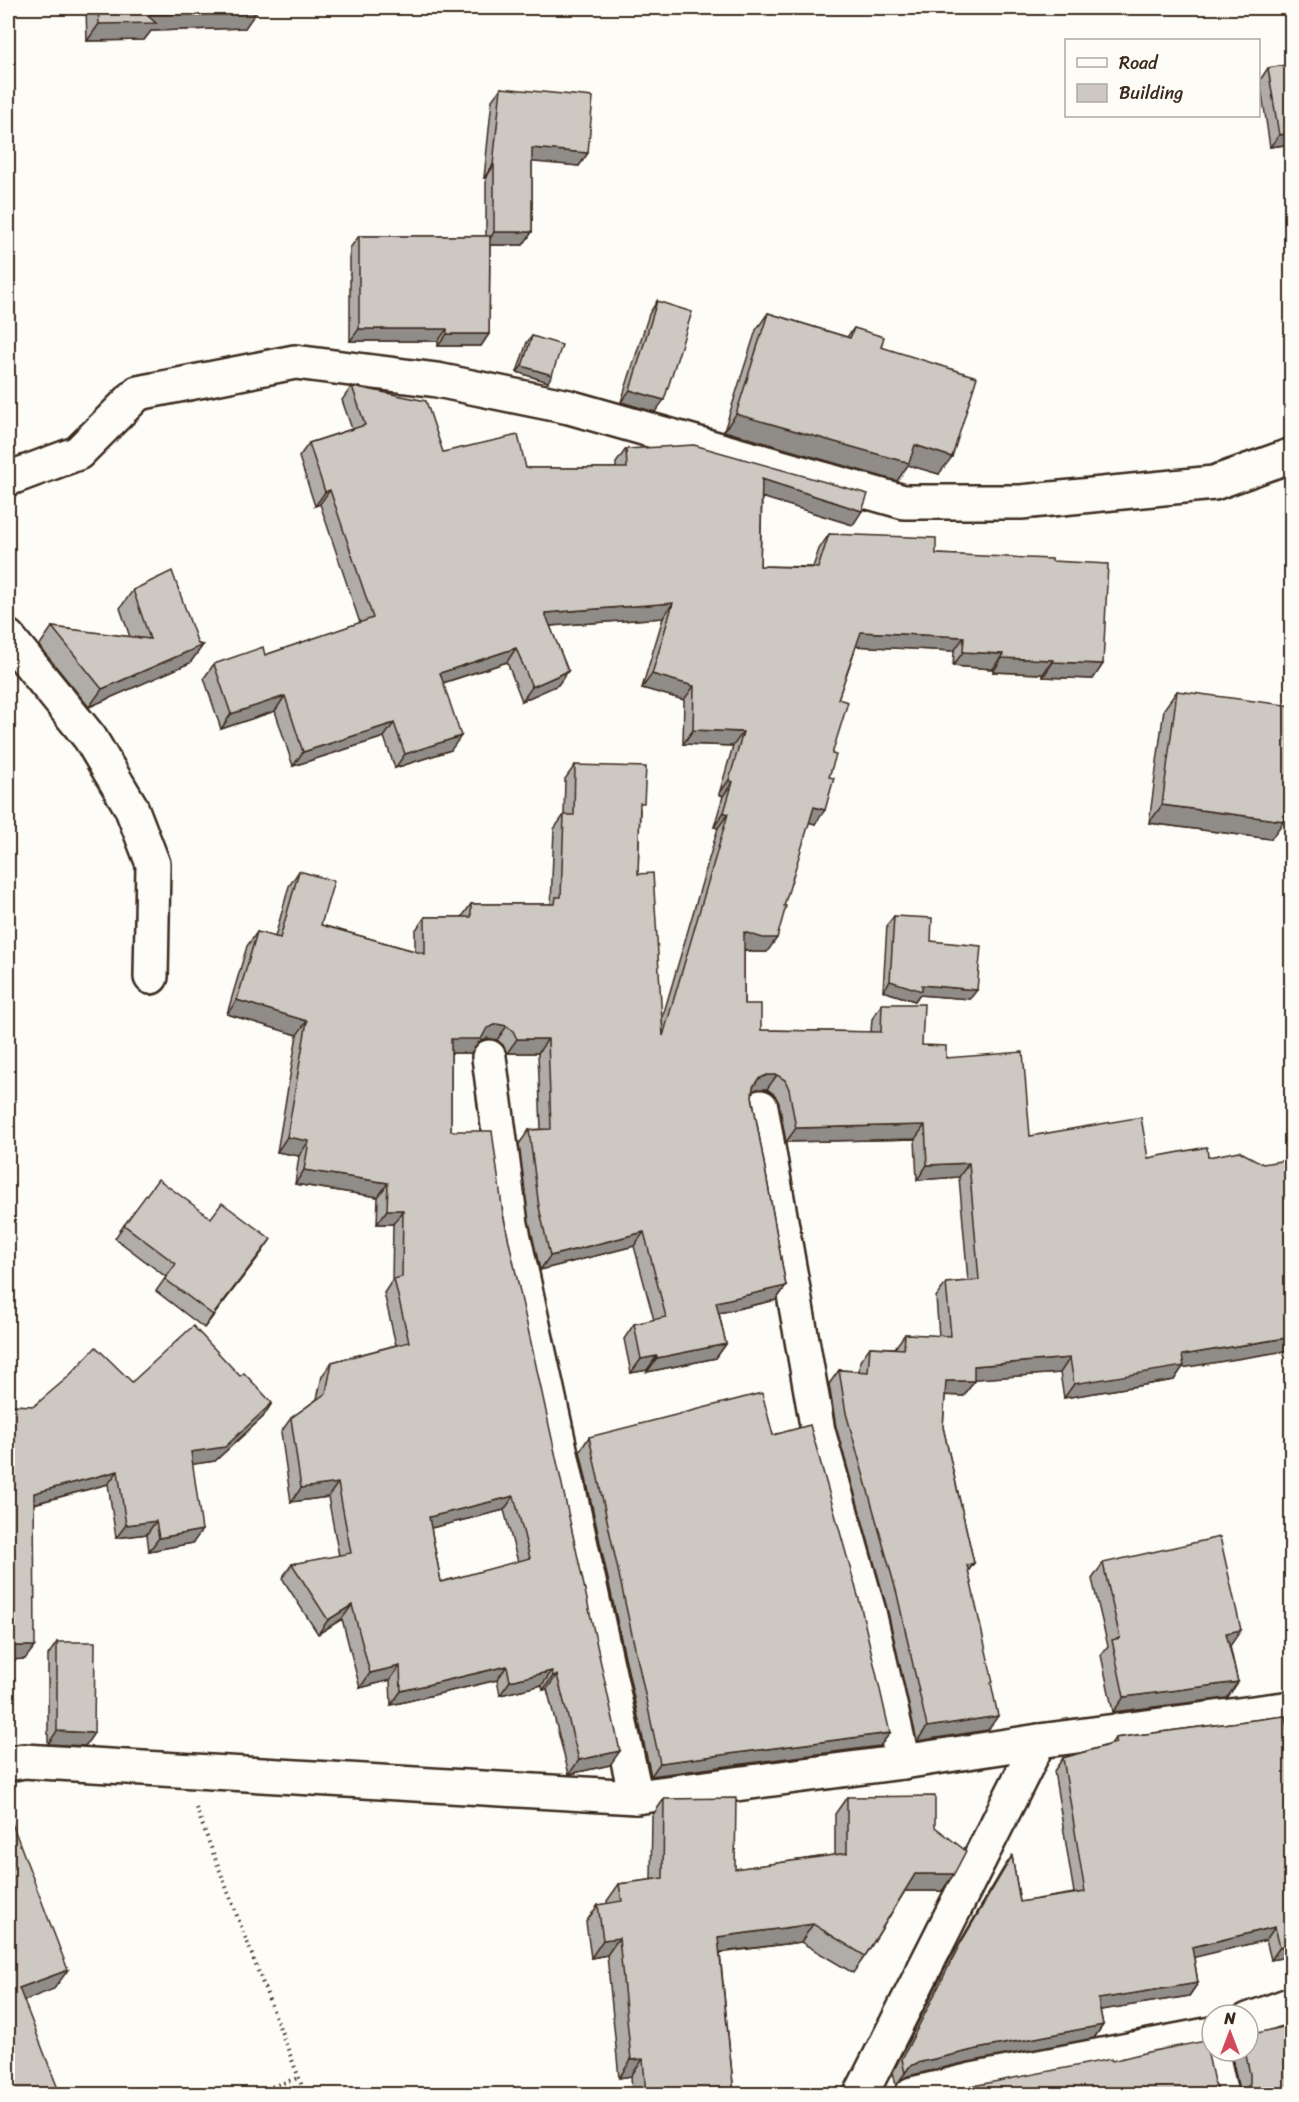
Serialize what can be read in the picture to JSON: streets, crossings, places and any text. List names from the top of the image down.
{
  "legend": ["Road", "Building"],
  "north": "top"
}
